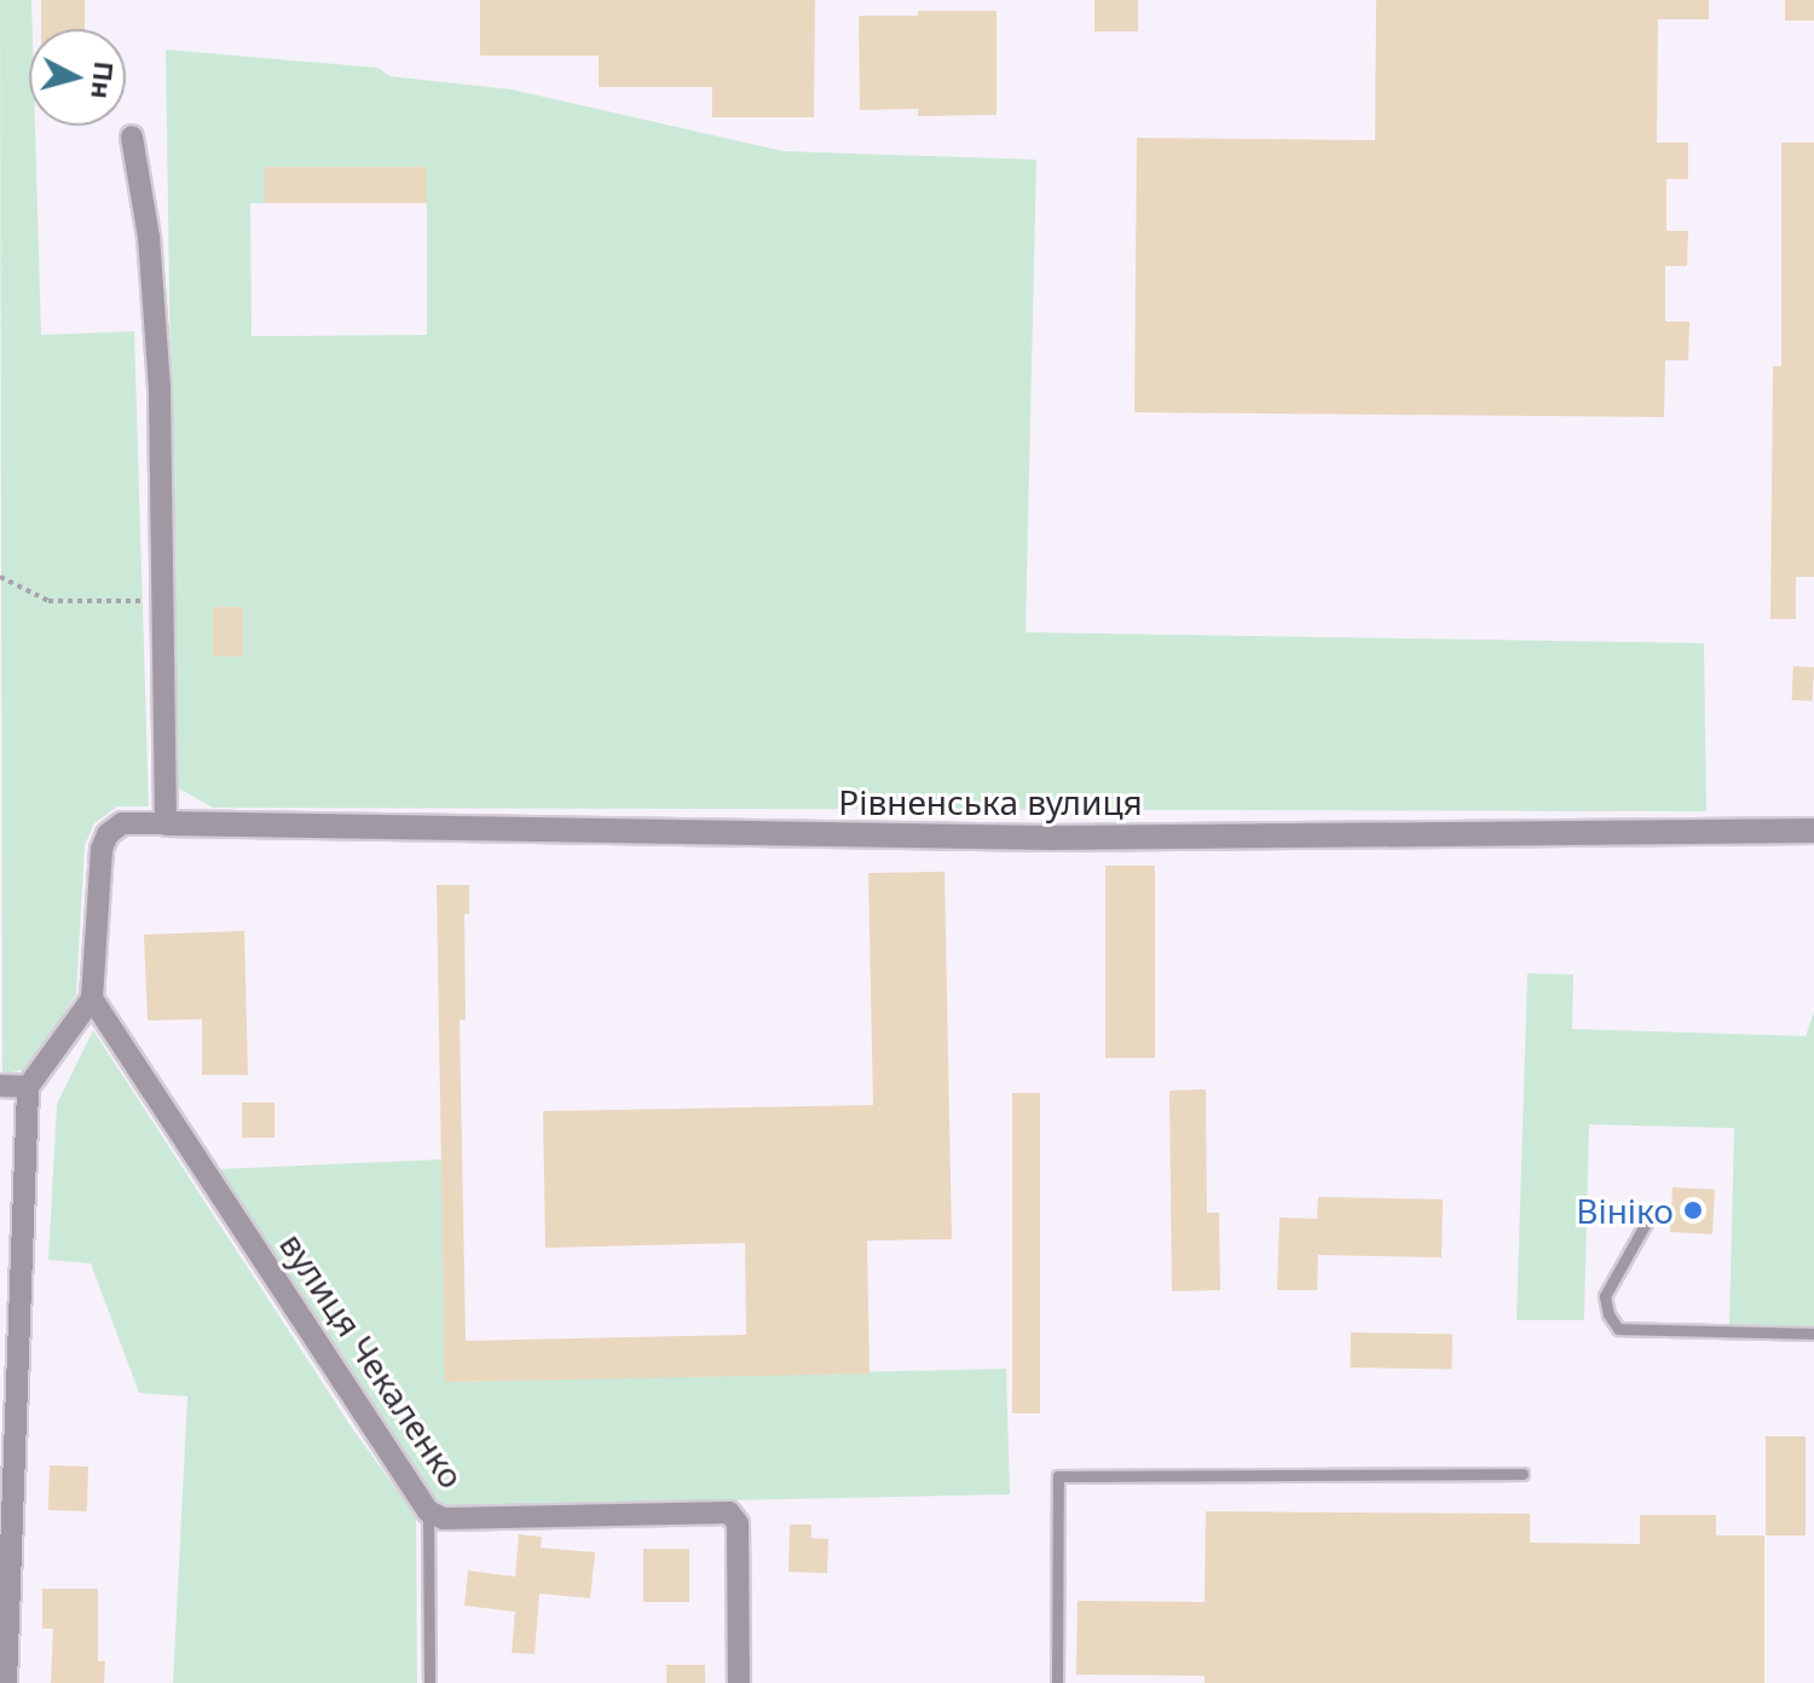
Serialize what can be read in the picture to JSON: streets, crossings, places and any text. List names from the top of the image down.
{
  "streets": {
    "street": ["Рівненська вулиця", "вулиця Чекаленко"]
  },
  "places": ["Вініко"],
  "north": "right"
}
